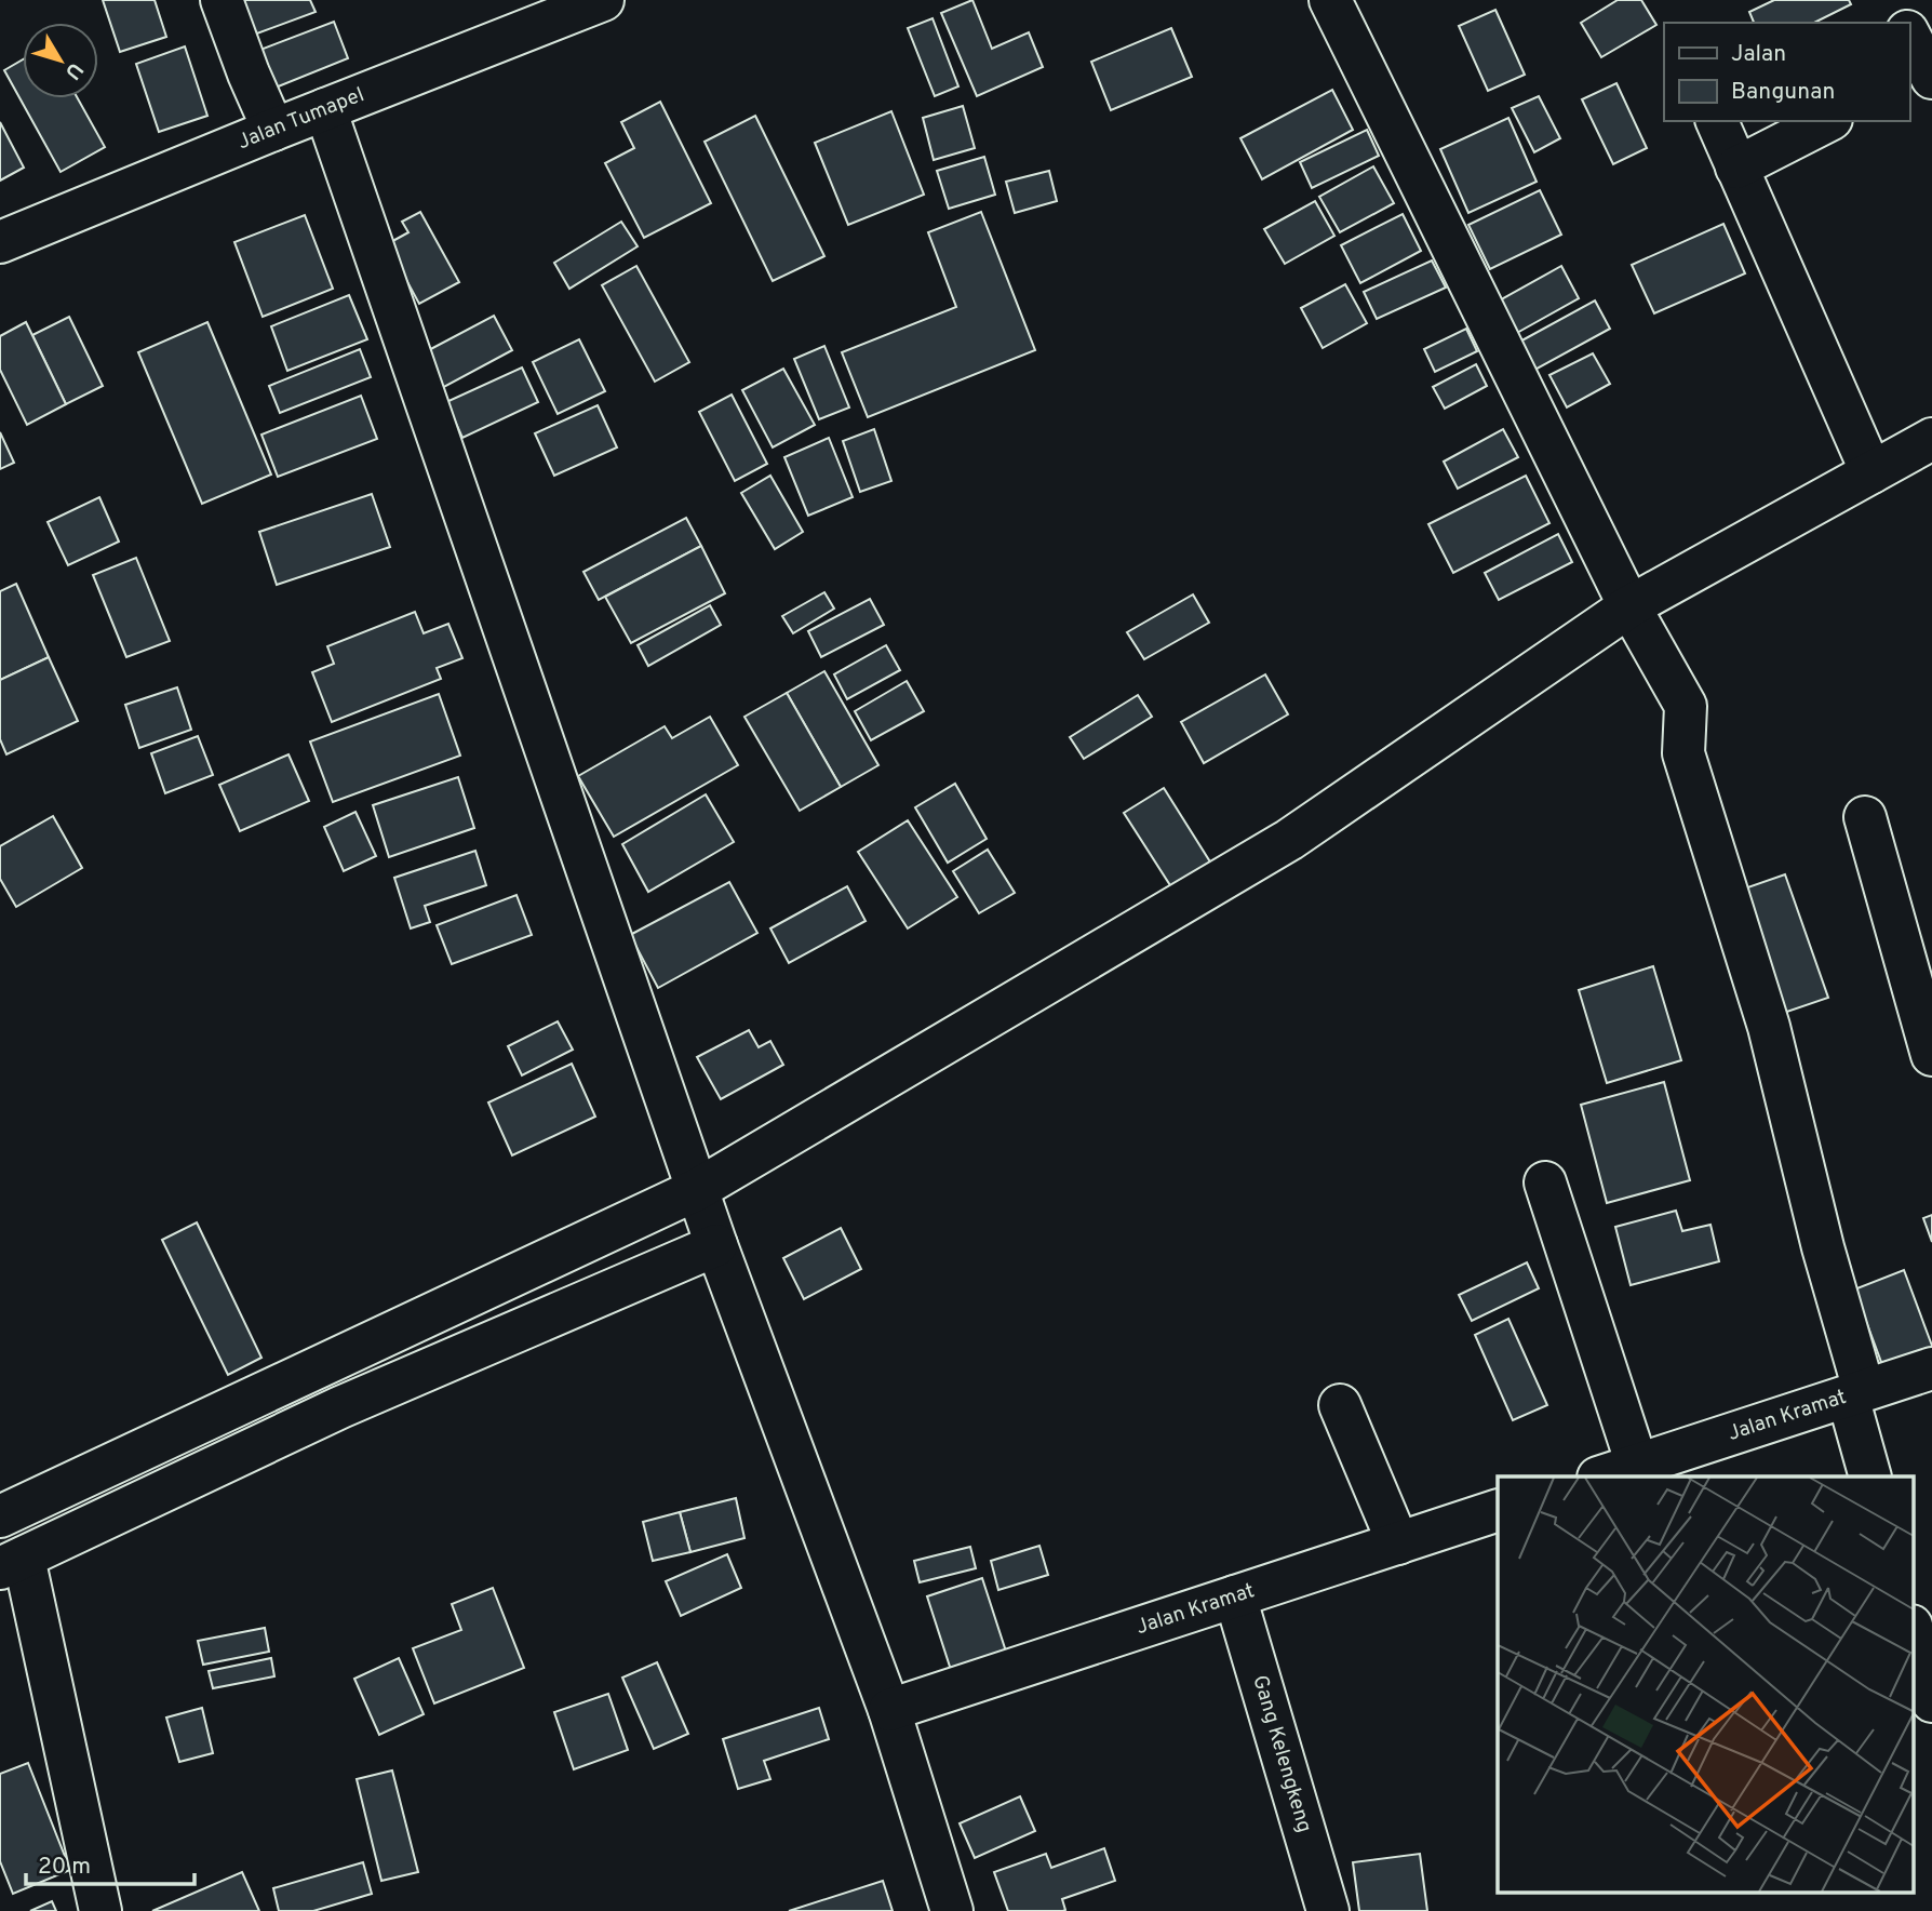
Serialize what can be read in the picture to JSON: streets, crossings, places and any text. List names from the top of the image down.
{
  "streets": {
    "street": ["Jalan Tumapel", "Jalan Kramat", "Gang Kelengkeng"]
  },
  "crossings": [
    ["Jalan Kramat", "Gang Kelengkeng"]
  ],
  "legend": ["Jalan", "Bangunan"],
  "scale_bar": "20 m",
  "north": "bottom right"
}
